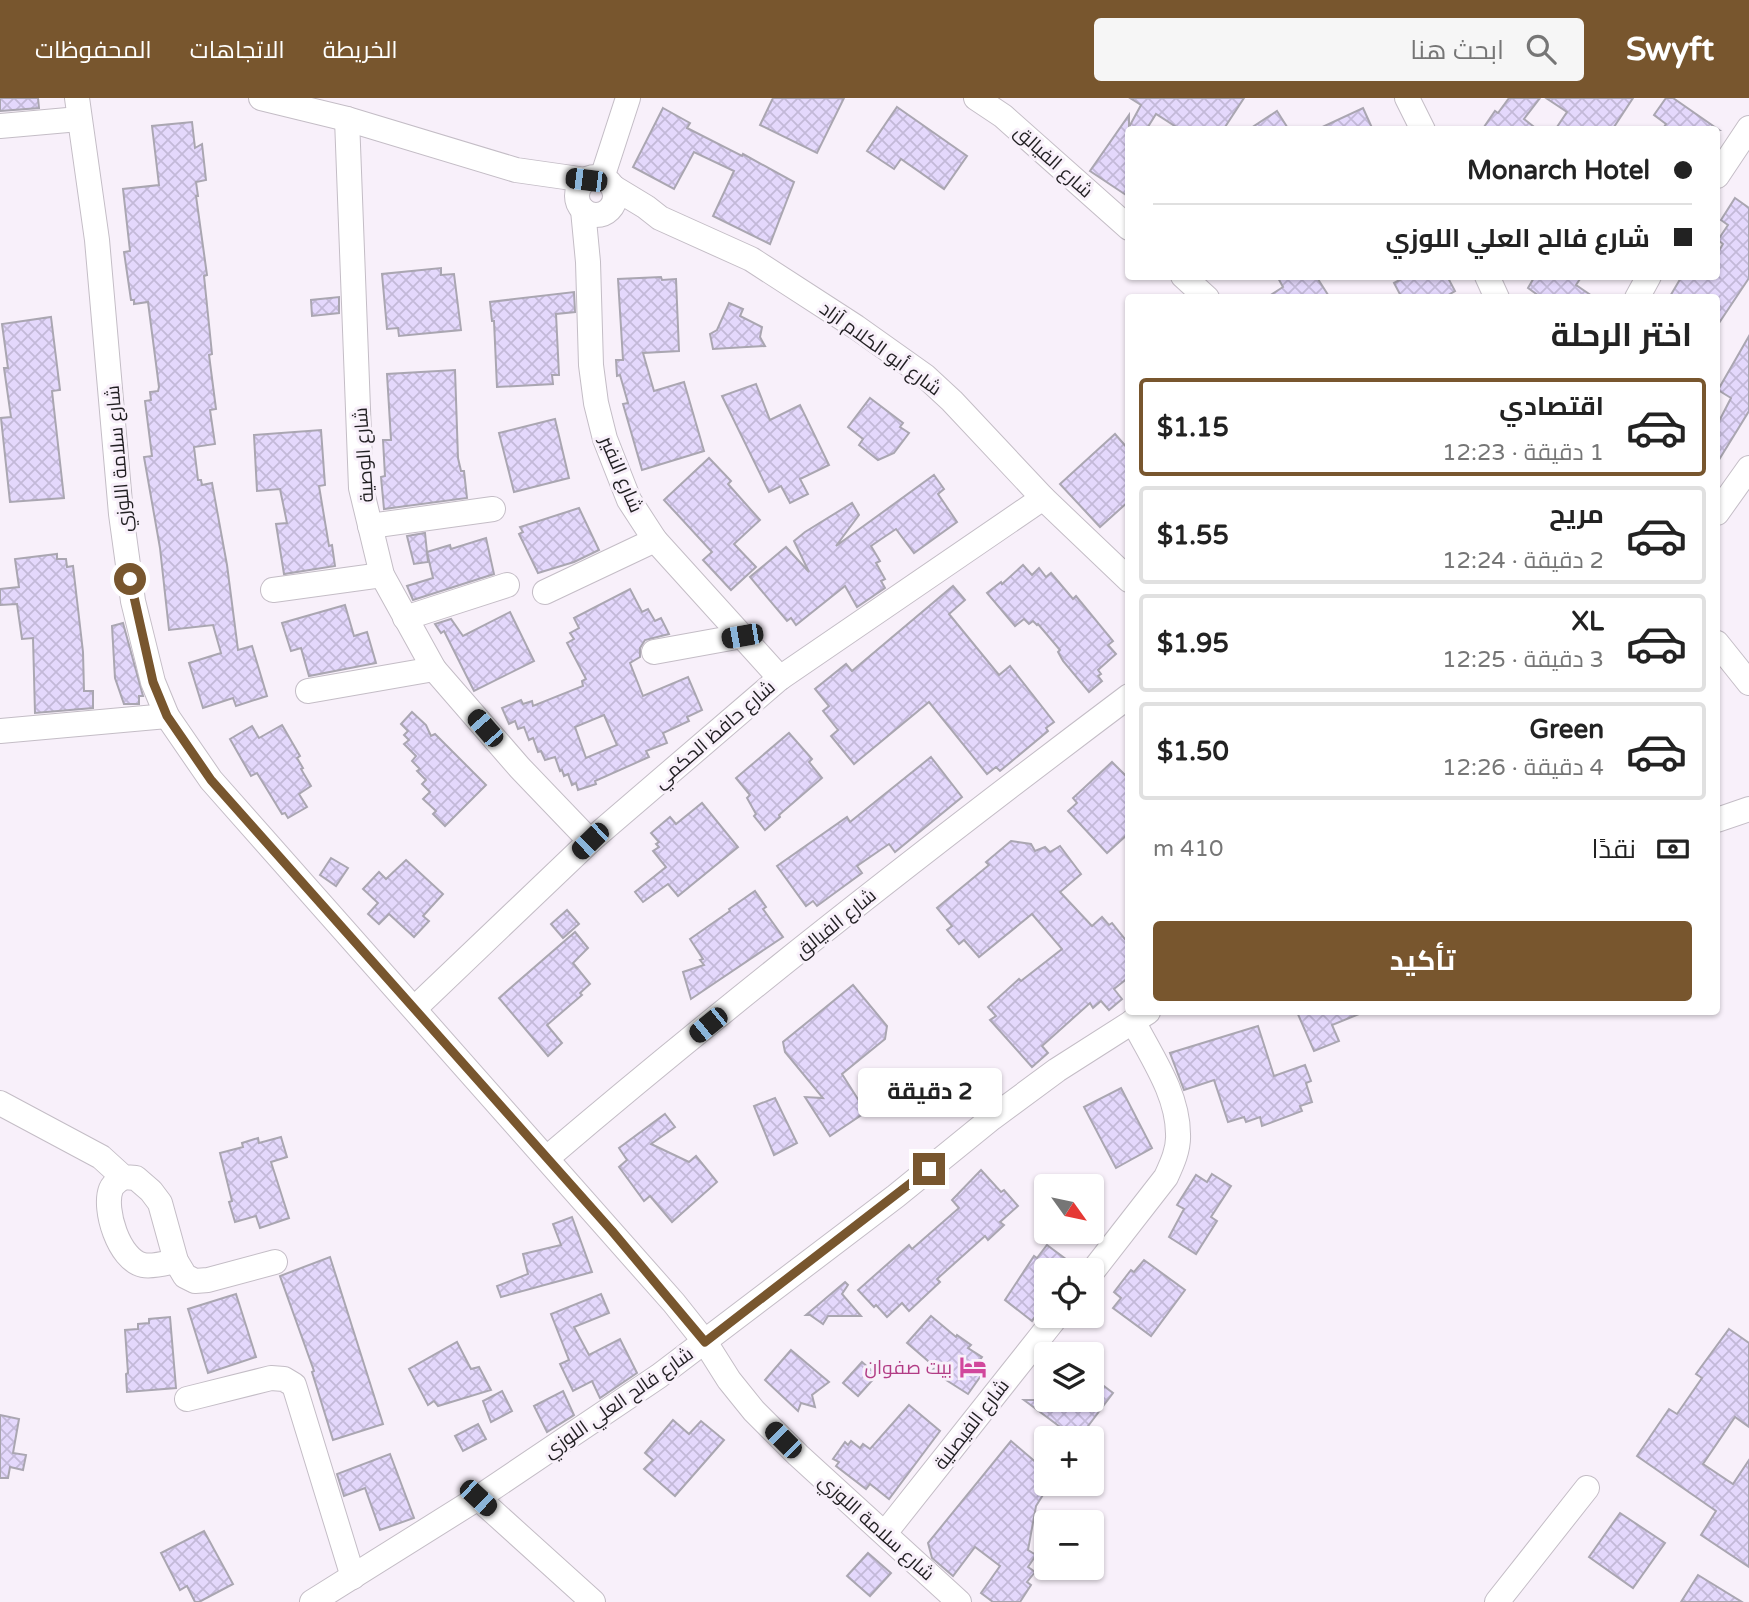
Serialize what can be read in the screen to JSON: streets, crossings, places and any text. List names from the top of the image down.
{
  "streets": {
    "street": [
      "شارع الفيالق",
      "شارع أبو الكلام آزاد",
      "شارع الوصية",
      "شارع سلامة اللوزي",
      "شارع النفير",
      "شارع حافظ الحكمي",
      "شارع فالح العلي اللوزي",
      "شارع الفيصلية"
    ]
  },
  "crossings": [
    ["شارع الفيالق", "شارع سلامة اللوزي"],
    ["شارع أبو الكلام آزاد", "شارع الوصية"],
    ["شارع أبو الكلام آزاد", "شارع النفير"],
    ["شارع أبو الكلام آزاد", "شارع حافظ الحكمي"],
    ["شارع الوصية", "شارع حافظ الحكمي"],
    ["شارع سلامة اللوزي", "شارع حافظ الحكمي"],
    ["شارع سلامة اللوزي", "شارع فالح العلي اللوزي"],
    ["شارع سلامة اللوزي", "شارع الفيصلية"],
    ["شارع النفير", "شارع حافظ الحكمي"]
  ],
  "places": {
    "hotel": ["بيت صفوان"]
  },
  "north": "bottom right",
  "page": {
    "header": "Swyft",
    "search": "ابحث هنا",
    "nav": ["الخريطة", "الاتجاهات", "المحفوظات"],
    "banner": ["Monarch Hotel", "شارع فالح العلي اللوزي"],
    "heading": "اختر الرحلة",
    "list": [
      {
        "name": "اقتصادي",
        "note": "1 دقيقة · 12:23",
        "value": "$1.15"
      },
      {
        "name": "مريح",
        "note": "2 دقيقة · 12:24",
        "value": "$1.55"
      },
      {
        "name": "XL",
        "note": "3 دقيقة · 12:25",
        "value": "$1.95"
      },
      {
        "name": "Green",
        "note": "4 دقيقة · 12:26",
        "value": "$1.50"
      }
    ],
    "pay": ["نقدًا", "410 m"],
    "buttons": "تأكيد",
    "bubble": "2 دقيقة",
    "map_buttons": ["+", "−"]
  }
}
